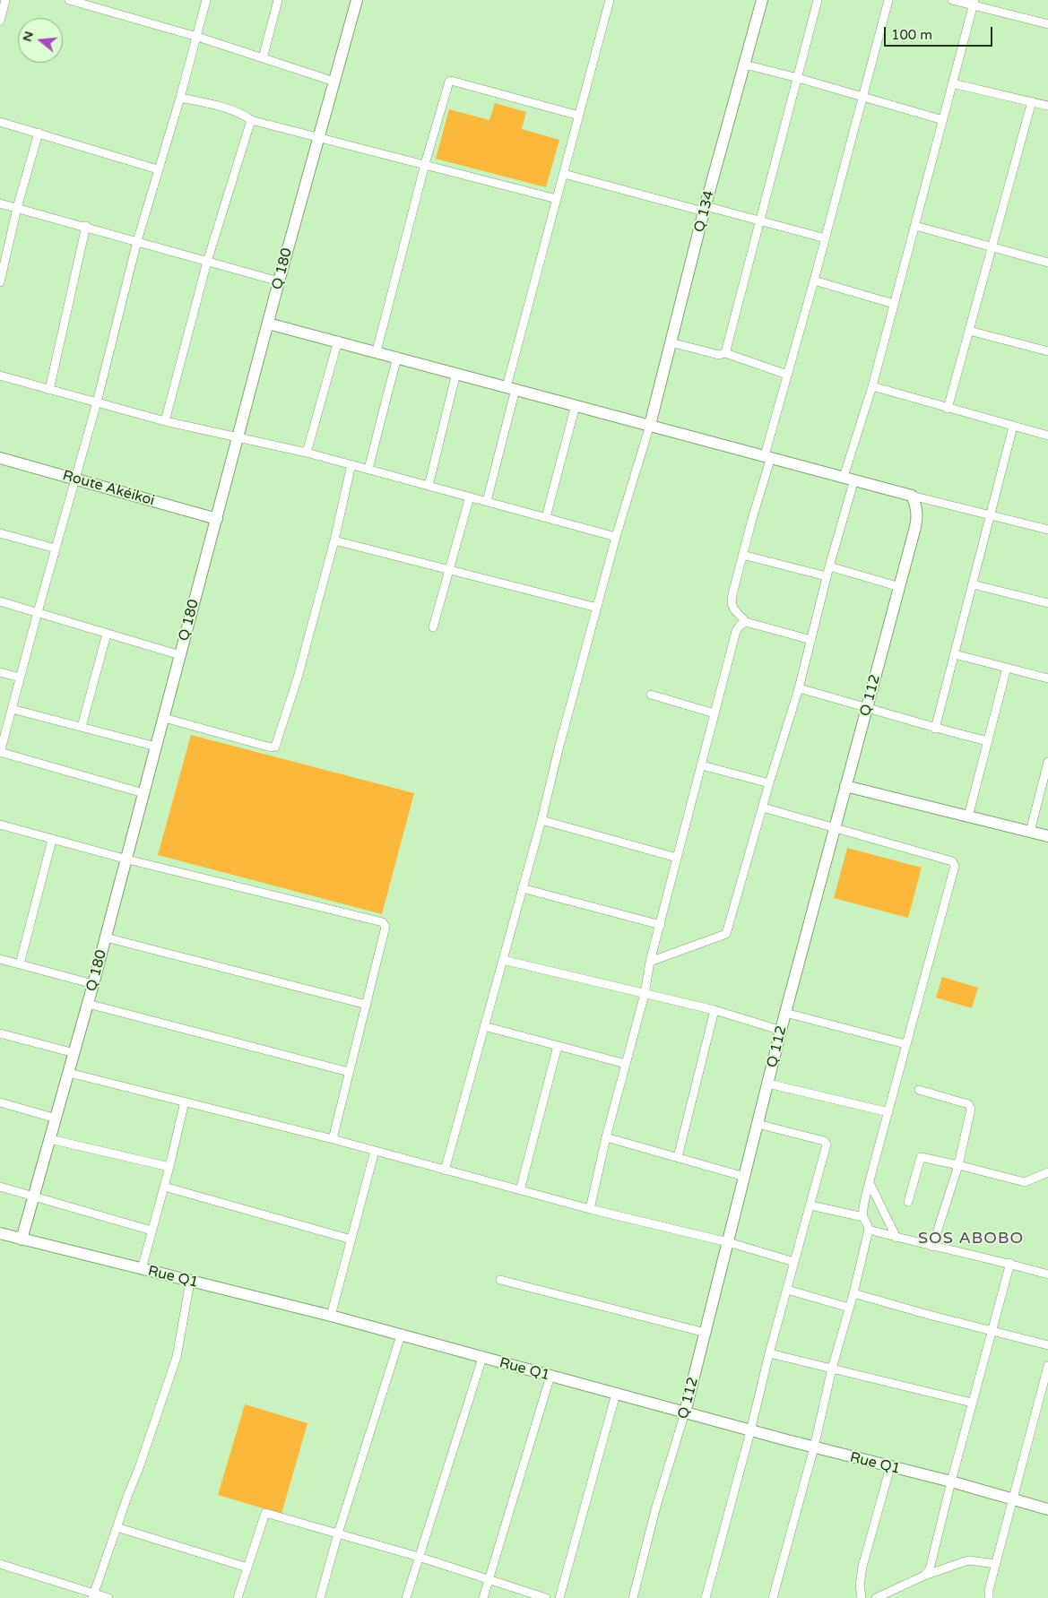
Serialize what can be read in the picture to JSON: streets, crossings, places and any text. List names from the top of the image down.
{
  "streets": {
    "street": [
      "Q 134",
      "Q 180",
      "Route Akéikoi",
      "Q 112",
      "Rue Q1"
    ]
  },
  "crossings": [
    ["Q 180", "Route Akéikoi"],
    ["Q 180", "Rue Q1"],
    ["Q 112", "Rue Q1"]
  ],
  "districts": ["SOS ABOBO"],
  "scale_bar": "100 m",
  "north": "left"
}
